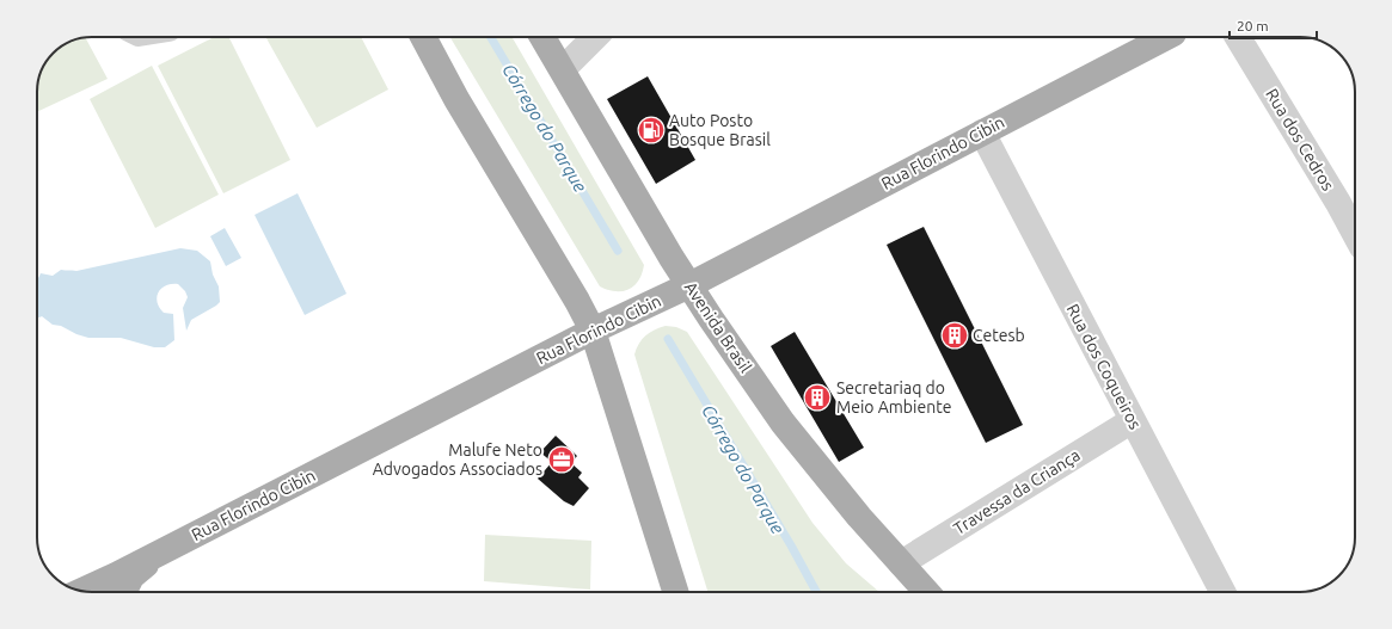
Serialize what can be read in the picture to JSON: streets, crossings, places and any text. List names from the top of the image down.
{
  "streets": {
    "main road": ["Rua Florindo Cibin", "Avenida Brasil"],
    "street": ["Rua dos Cedros", "Rua dos Coqueiros", "Travessa da Criança"]
  },
  "crossings": [
    ["Rua Florindo Cibin", "Avenida Brasil"],
    ["Rua Florindo Cibin", "Rua dos Coqueiros"],
    ["Avenida Brasil", "Travessa da Criança"],
    ["Rua dos Coqueiros", "Travessa da Criança"]
  ],
  "water": ["Córrego do Parque"],
  "places": {
    "fuel station": ["Auto Posto Bosque Brasil"],
    "building": ["Cetesb", "Secretariaq do Meio Ambiente"],
    "office": ["Malufe Neto Advogados Associados"]
  },
  "scale_bar": "20 m"
}
